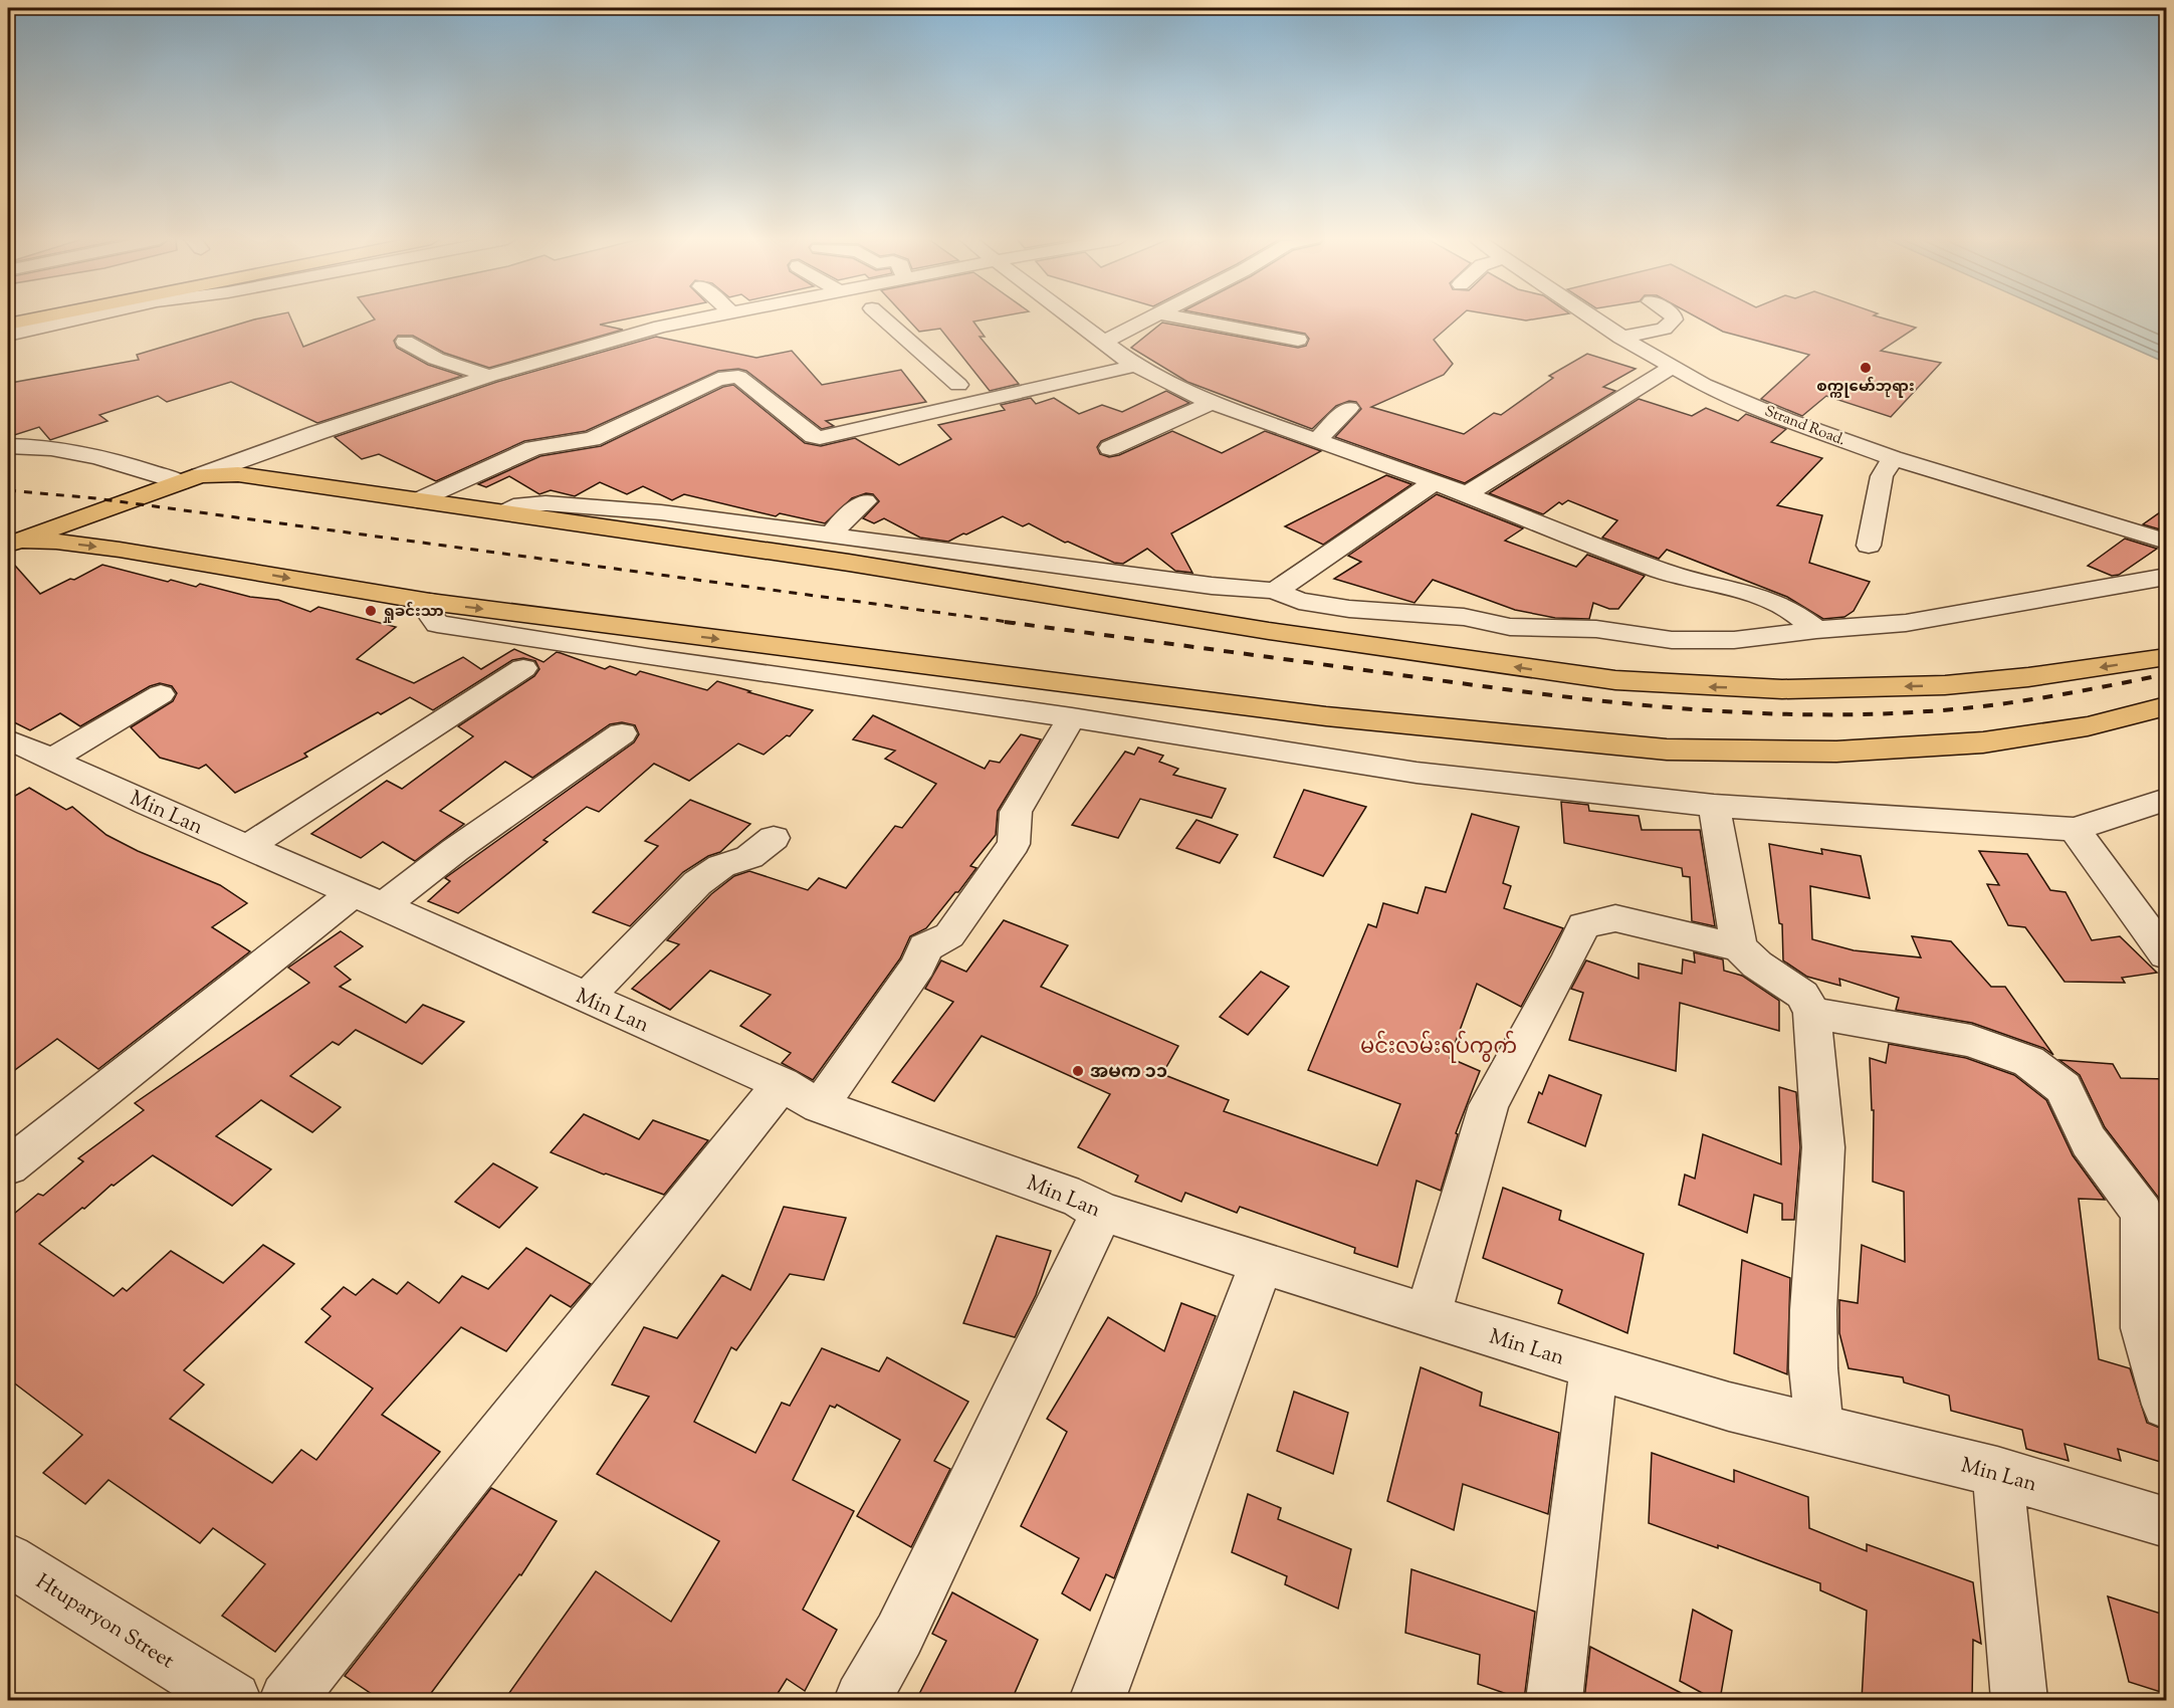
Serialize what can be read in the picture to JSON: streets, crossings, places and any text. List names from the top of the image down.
{
  "streets": {
    "street": ["Strand Road.", "Min Lan", "Htuparyon Street"]
  },
  "districts": ["မင်းလမ်းရပ်ကွက်"],
  "places": ["စက္ကုမော်ဘုရား", "ရှုခင်းသာ", "အမက ၁၁"]
}
